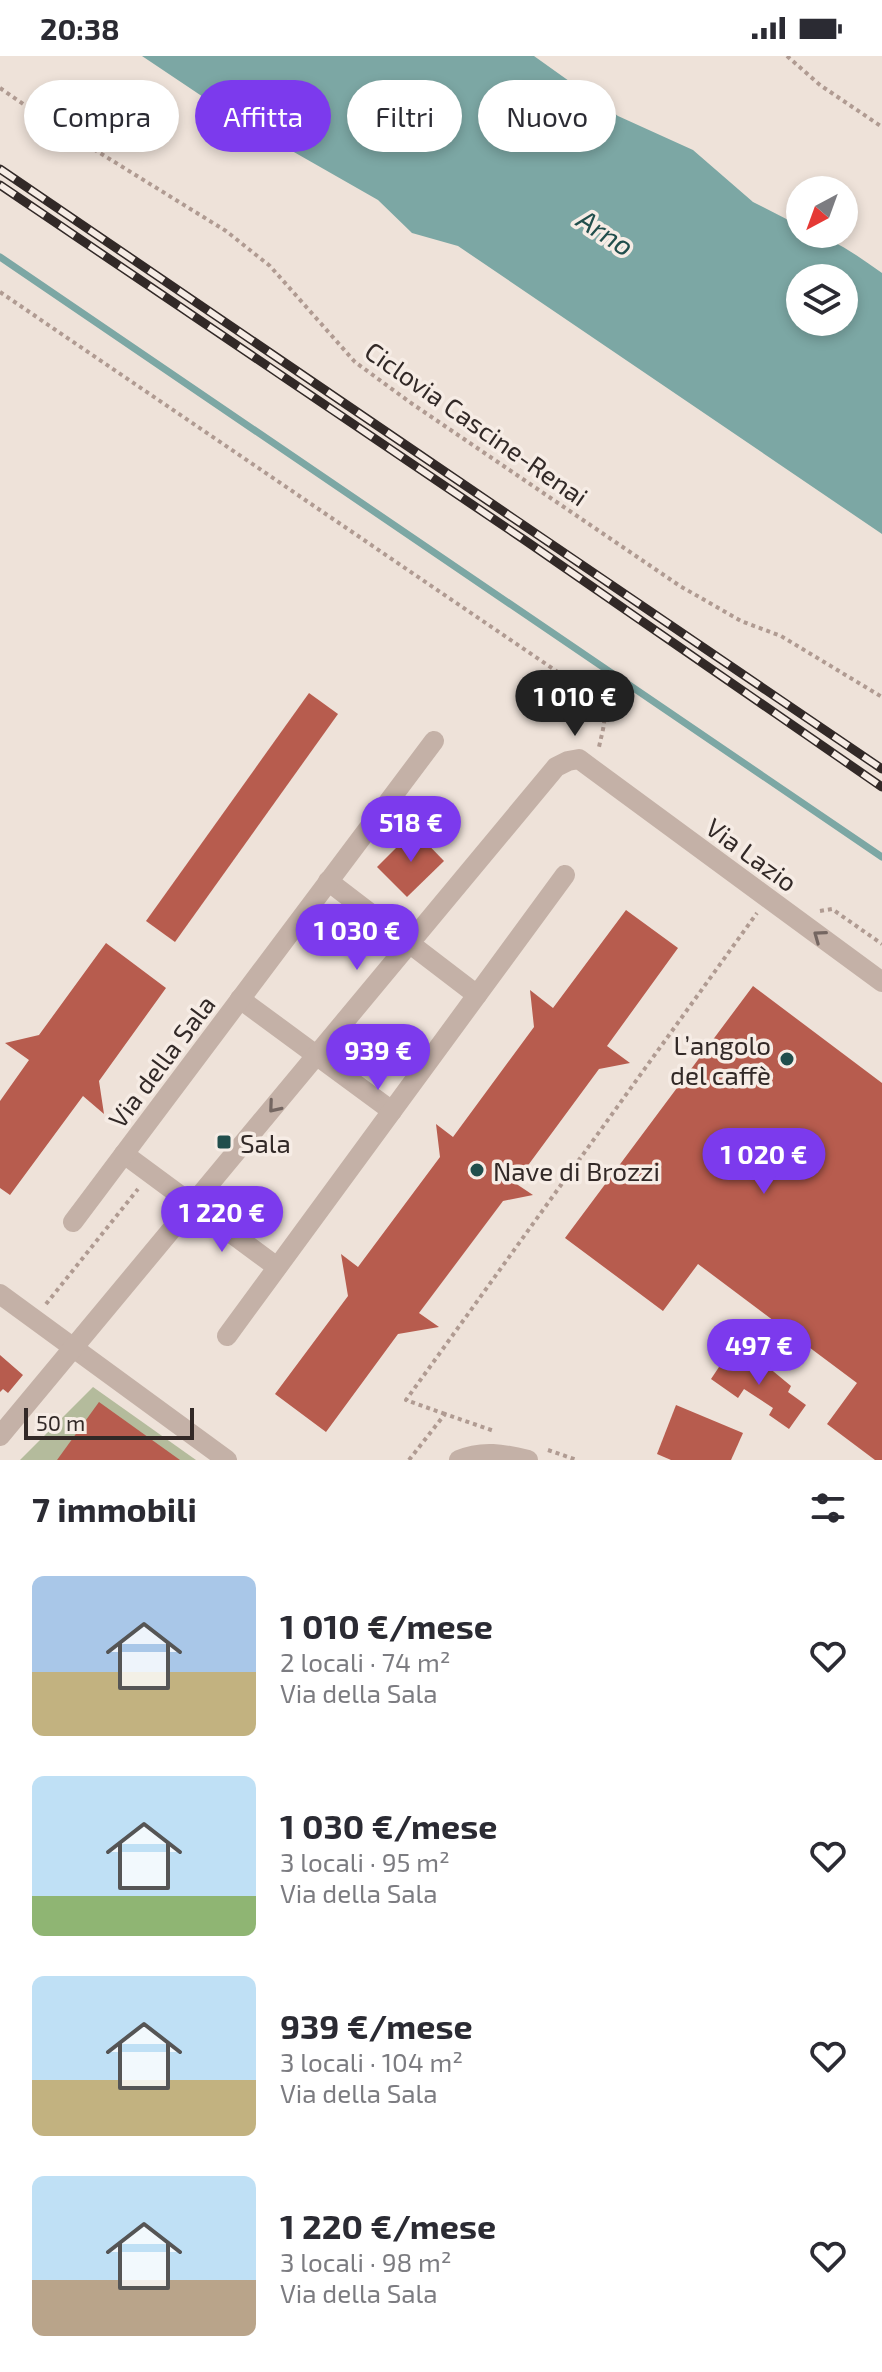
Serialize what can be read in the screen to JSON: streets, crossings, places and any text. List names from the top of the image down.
{
  "streets": {
    "street": ["Via Lazio", "Via della Sala"],
    "path": ["Ciclovia Cascine-Renai"]
  },
  "water": ["Arno"],
  "places": {
    "other": ["L’angolo del caffè", "Nave di Brozzi"],
    "transit": ["Sala"]
  },
  "scale_bar": "50 m",
  "north": "bottom left",
  "page": {
    "status": "20:38",
    "chip": [
      "Compra",
      "Affitta",
      "Filtri",
      "Nuovo"
    ],
    "price": [
      "1 010 €",
      "518 €",
      "1 030 €",
      "939 €",
      "1 020 €",
      "1 220 €",
      "497 €"
    ],
    "scale": "50 m",
    "heading": "7 immobili",
    "list": [
      {
        "name": "1 010 €/mese",
        "note": "2 locali · 74 m² · Via della Sala"
      },
      {
        "name": "1 030 €/mese",
        "note": "3 locali · 95 m² · Via della Sala"
      },
      {
        "name": "939 €/mese",
        "note": "3 locali · 104 m² · Via della Sala"
      },
      {
        "name": "1 220 €/mese",
        "note": "3 locali · 98 m² · Via della Sala"
      }
    ]
  }
}
